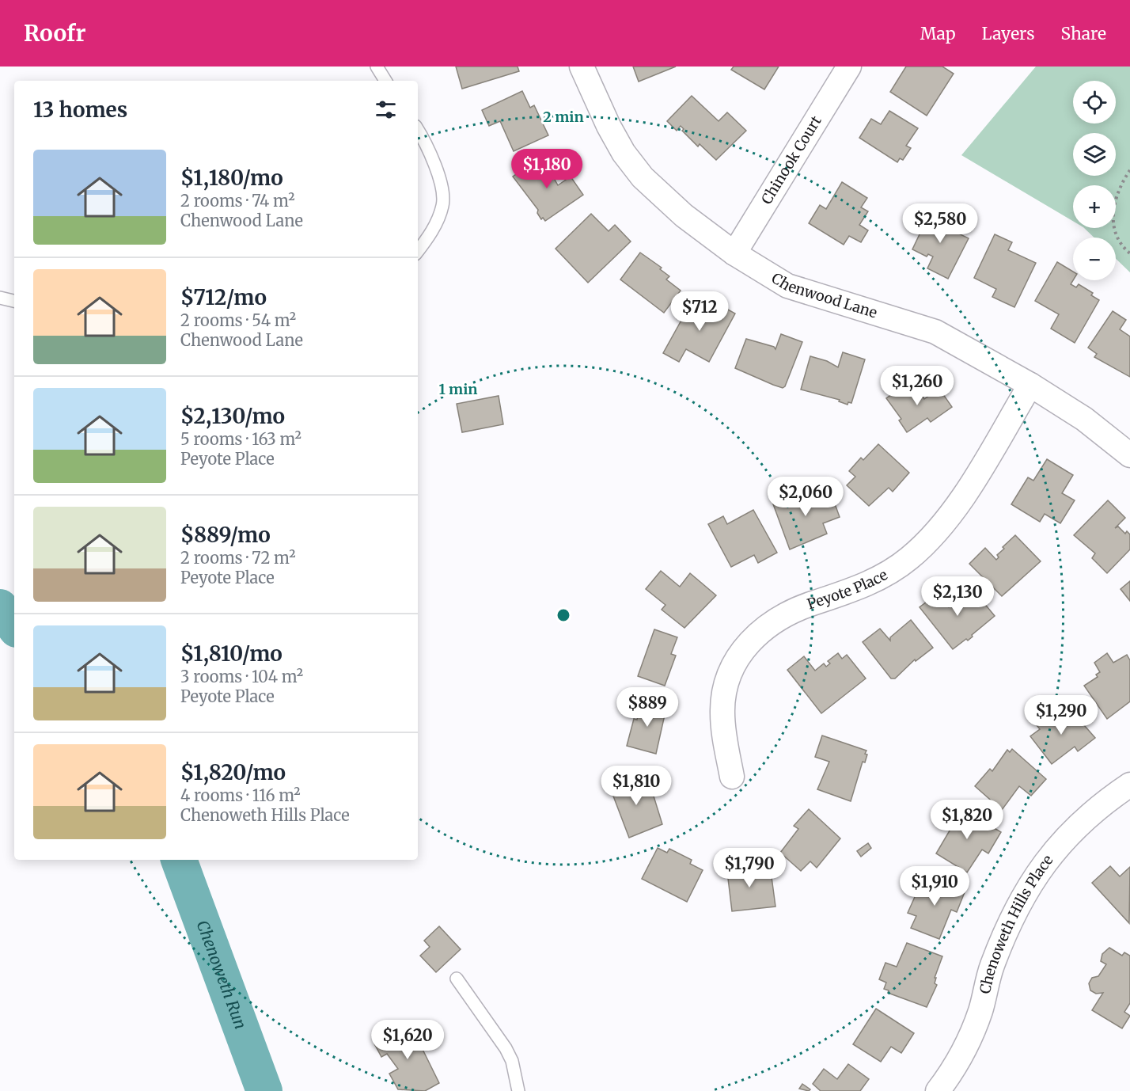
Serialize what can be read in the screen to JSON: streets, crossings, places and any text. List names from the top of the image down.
{
  "streets": {
    "street": [
      "Chinook Court",
      "Chenwood Lane",
      "Peyote Place",
      "Chenoweth Hills Place"
    ]
  },
  "crossings": [
    ["Chinook Court", "Chenwood Lane"],
    ["Chenwood Lane", "Peyote Place"]
  ],
  "water": ["Chenoweth Run"],
  "page": {
    "header": "Roofr",
    "nav": ["Map", "Layers", "Share"],
    "map_buttons": ["+", "−"],
    "heading": "13 homes",
    "list": [
      {
        "name": "$1,180/mo",
        "note": "2 rooms · 74 m² · Chenwood Lane"
      },
      {
        "name": "$712/mo",
        "note": "2 rooms · 54 m² · Chenwood Lane"
      },
      {
        "name": "$2,130/mo",
        "note": "5 rooms · 163 m² · Peyote Place"
      },
      {
        "name": "$889/mo",
        "note": "2 rooms · 72 m² · Peyote Place"
      },
      {
        "name": "$1,810/mo",
        "note": "3 rooms · 104 m² · Peyote Place"
      },
      {
        "name": "$1,820/mo",
        "note": "4 rooms · 116 m² · Chenoweth Hills Place"
      }
    ],
    "price": [
      "$1,180",
      "$2,580",
      "$712",
      "$1,260",
      "$2,060",
      "$2,130",
      "$889",
      "$1,290",
      "$1,810",
      "$1,820",
      "$1,790",
      "$1,910",
      "$1,620"
    ]
  },
  "rings": ["2 min", "1 min"]
}
